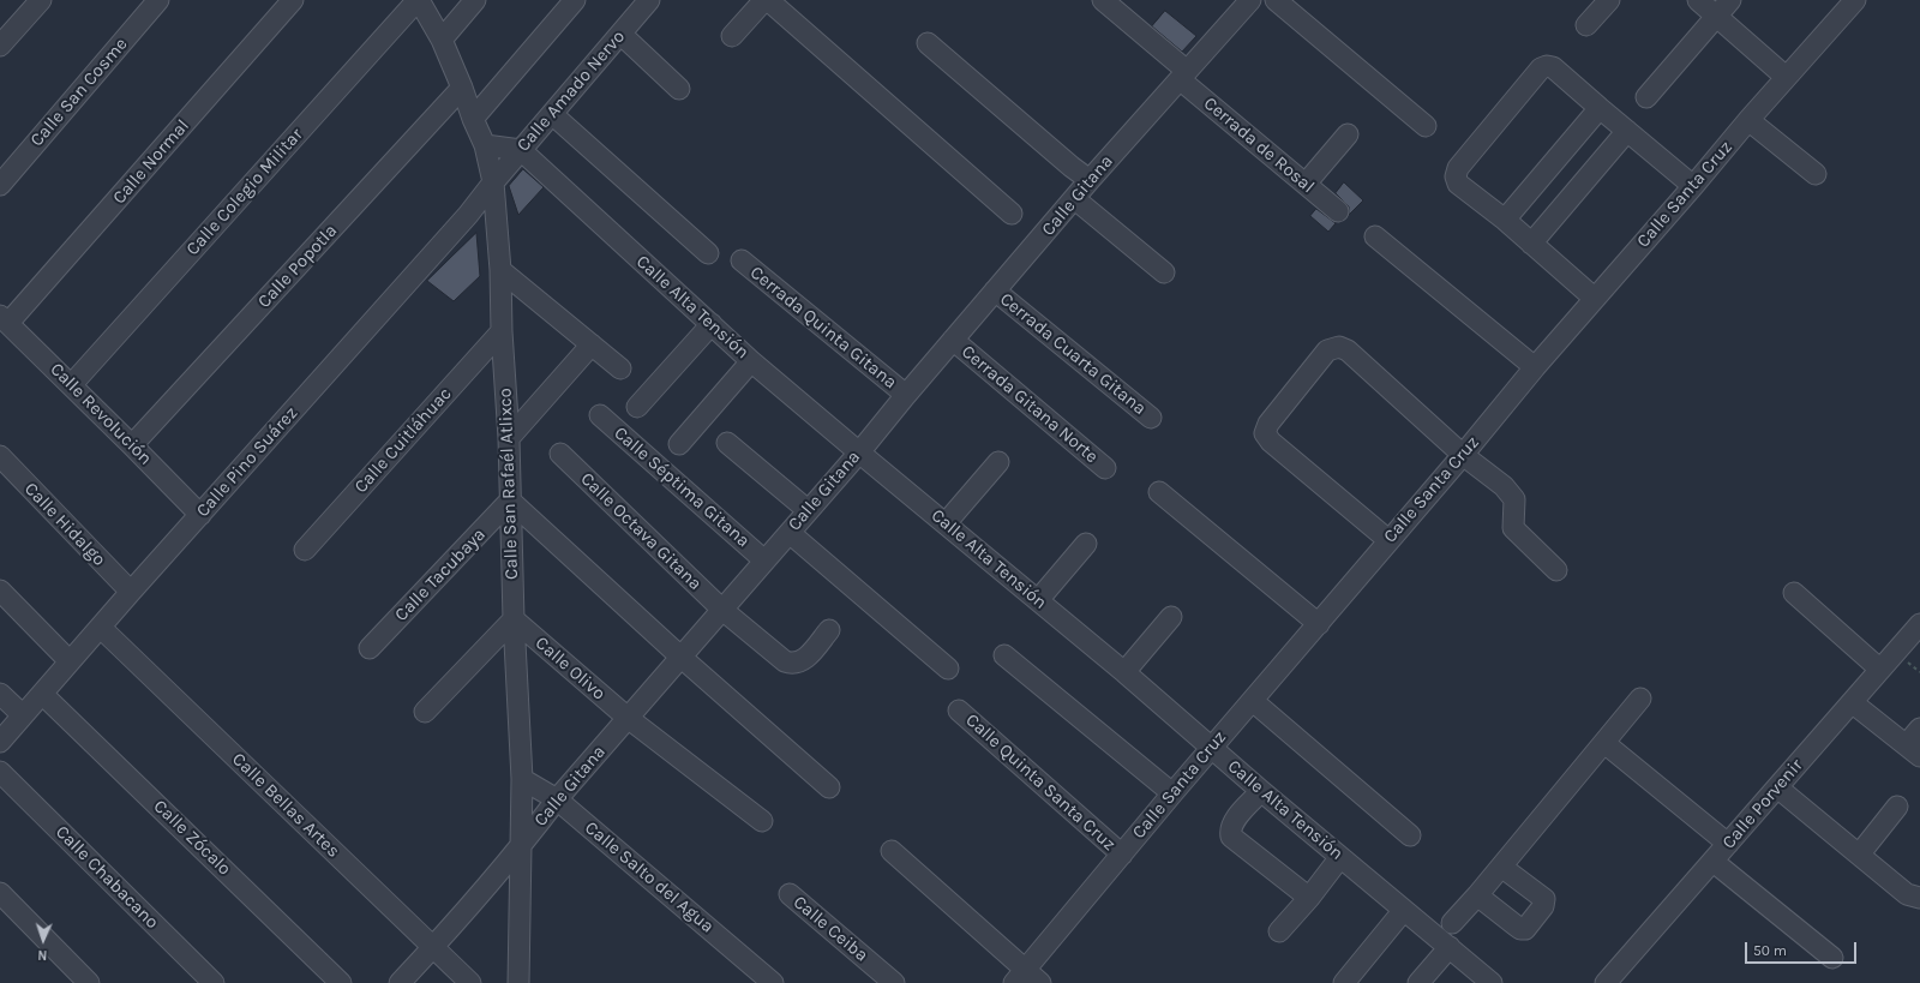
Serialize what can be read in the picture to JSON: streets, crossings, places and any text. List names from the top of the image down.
{
  "streets": {
    "street": [
      "Calle Amado Nervo",
      "Calle San Cosme",
      "Cerrada de Rosal",
      "Calle Normal",
      "Calle Colegio Militar",
      "Calle Santa Cruz",
      "Calle Gitana",
      "Calle Popotla",
      "Calle Alta Tensión",
      "Cerrada Quinta Gitana",
      "Cerrada Cuarta Gitana",
      "Cerrada Gitana Norte",
      "Calle Revolución",
      "Calle Cuitláhuac",
      "Calle Pino Suárez",
      "Calle San Rafaél Atlixco",
      "Calle Séptima Gitana",
      "Calle Hidalgo",
      "Calle Octava Gitana",
      "Calle Tacubaya",
      "Calle Olivo",
      "Calle Quinta Santa Cruz",
      "Calle Porvenir",
      "Calle Bellas Artes",
      "Calle Zócalo",
      "Calle Chabacano",
      "Calle Salto del Agua",
      "Calle Ceiba"
    ]
  },
  "crossings": [
    ["Calle Amado Nervo", "Calle Alta Tensión"],
    ["Calle Amado Nervo", "Calle Pino Suárez"],
    ["Calle Amado Nervo", "Calle San Rafaél Atlixco"],
    ["Cerrada de Rosal", "Calle Gitana"],
    ["Calle Normal", "Calle Revolución"],
    ["Calle Colegio Militar", "Calle Revolución"],
    ["Calle Colegio Militar", "Calle San Rafaél Atlixco"],
    ["Calle Santa Cruz", "Calle Alta Tensión"],
    ["Calle Santa Cruz", "Calle Quinta Santa Cruz"],
    ["Calle Gitana", "Calle Alta Tensión"],
    ["Calle Gitana", "Cerrada Quinta Gitana"],
    ["Calle Gitana", "Cerrada Cuarta Gitana"],
    ["Calle Gitana", "Cerrada Gitana Norte"],
    ["Calle Gitana", "Calle San Rafaél Atlixco"],
    ["Calle Gitana", "Calle Séptima Gitana"],
    ["Calle Gitana", "Calle Octava Gitana"],
    ["Calle Gitana", "Calle Olivo"],
    ["Calle Gitana", "Calle Bellas Artes"],
    ["Calle Gitana", "Calle Salto del Agua"],
    ["Calle Popotla", "Calle Revolución"],
    ["Calle Popotla", "Calle San Rafaél Atlixco"],
    ["Calle Revolución", "Calle Pino Suárez"],
    ["Calle Cuitláhuac", "Calle San Rafaél Atlixco"],
    ["Calle Pino Suárez", "Calle San Rafaél Atlixco"],
    ["Calle Pino Suárez", "Calle Hidalgo"],
    ["Calle Pino Suárez", "Calle Bellas Artes"],
    ["Calle Pino Suárez", "Calle Zócalo"],
    ["Calle San Rafaél Atlixco", "Calle Tacubaya"],
    ["Calle San Rafaél Atlixco", "Calle Olivo"],
    ["Calle San Rafaél Atlixco", "Calle Salto del Agua"]
  ],
  "scale_bar": "50 m",
  "north": "bottom"
}
